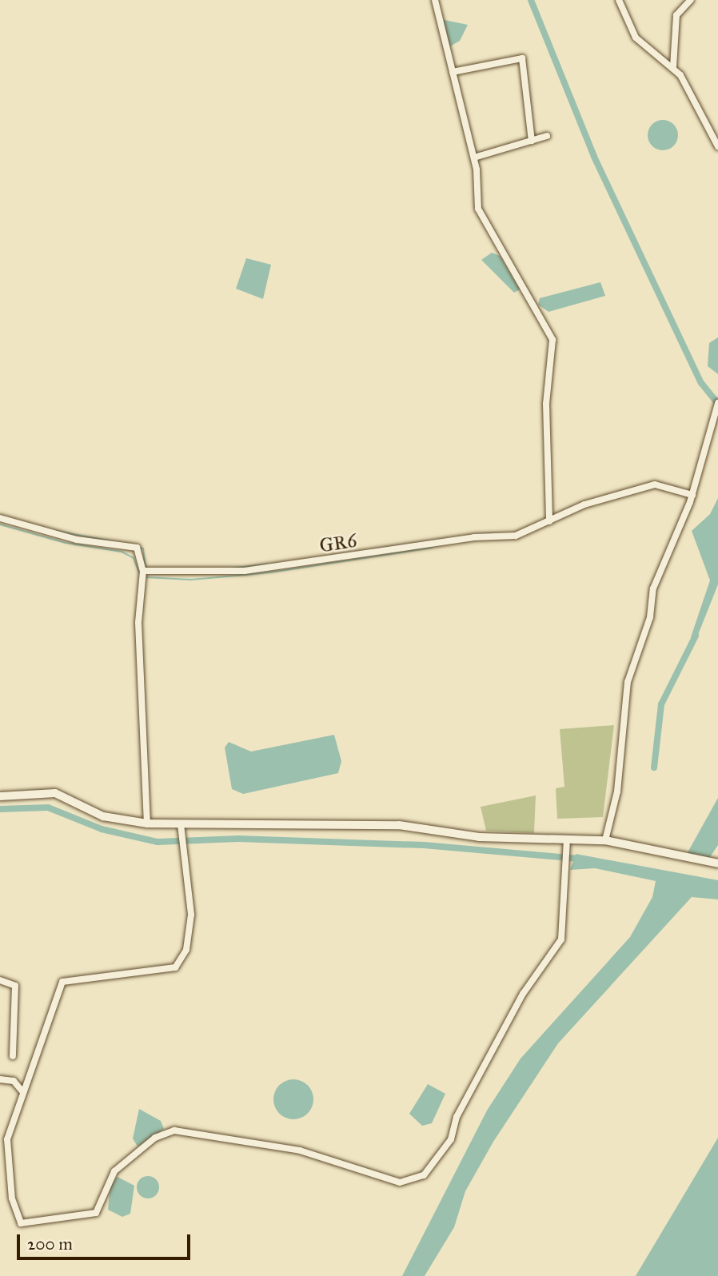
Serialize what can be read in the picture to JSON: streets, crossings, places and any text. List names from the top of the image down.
{
  "streets": {
    "street": ["GR6"]
  },
  "scale_bar": "200 m"
}
